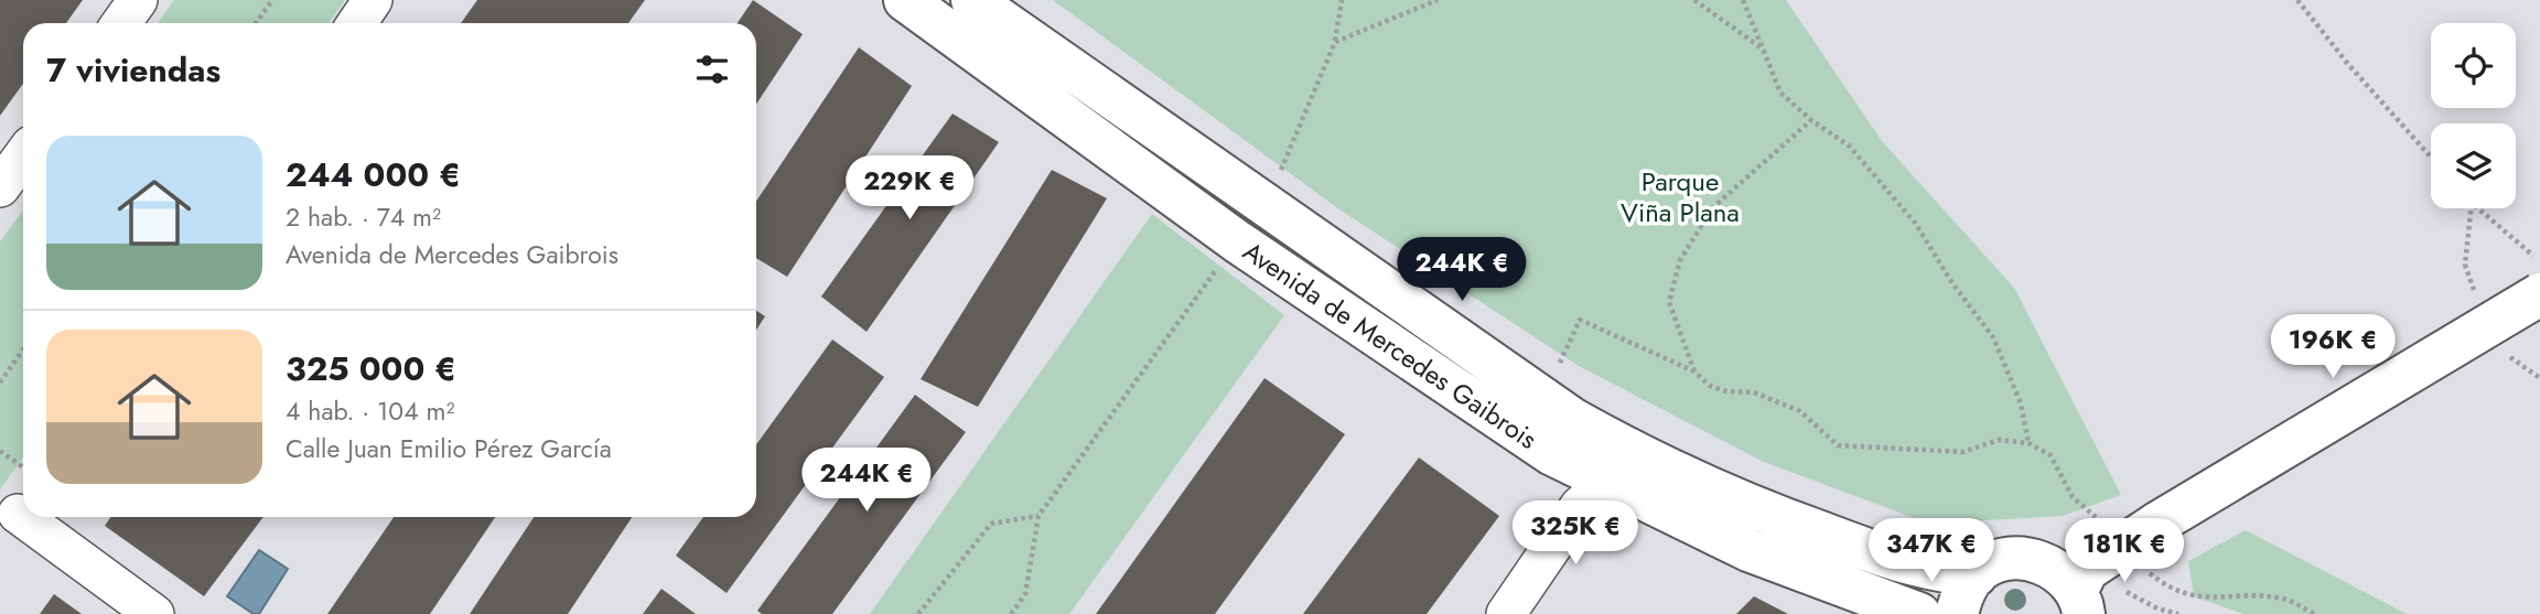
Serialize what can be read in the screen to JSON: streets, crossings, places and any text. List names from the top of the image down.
{
  "streets": {
    "street": ["Avenida de Mercedes Gaibrois"]
  },
  "parks": ["Parque Viña Plana"],
  "page": {
    "heading": "7 viviendas",
    "list": [
      {
        "name": "244 000 €",
        "note": "2 hab. · 74 m² · Avenida de Mercedes Gaibrois"
      },
      {
        "name": "325 000 €",
        "note": "4 hab. · 104 m² · Calle Juan Emilio Pérez García"
      }
    ],
    "price": [
      "229K €",
      "244K €",
      "196K €",
      "244K €",
      "325K €",
      "347K €",
      "181K €"
    ]
  }
}
